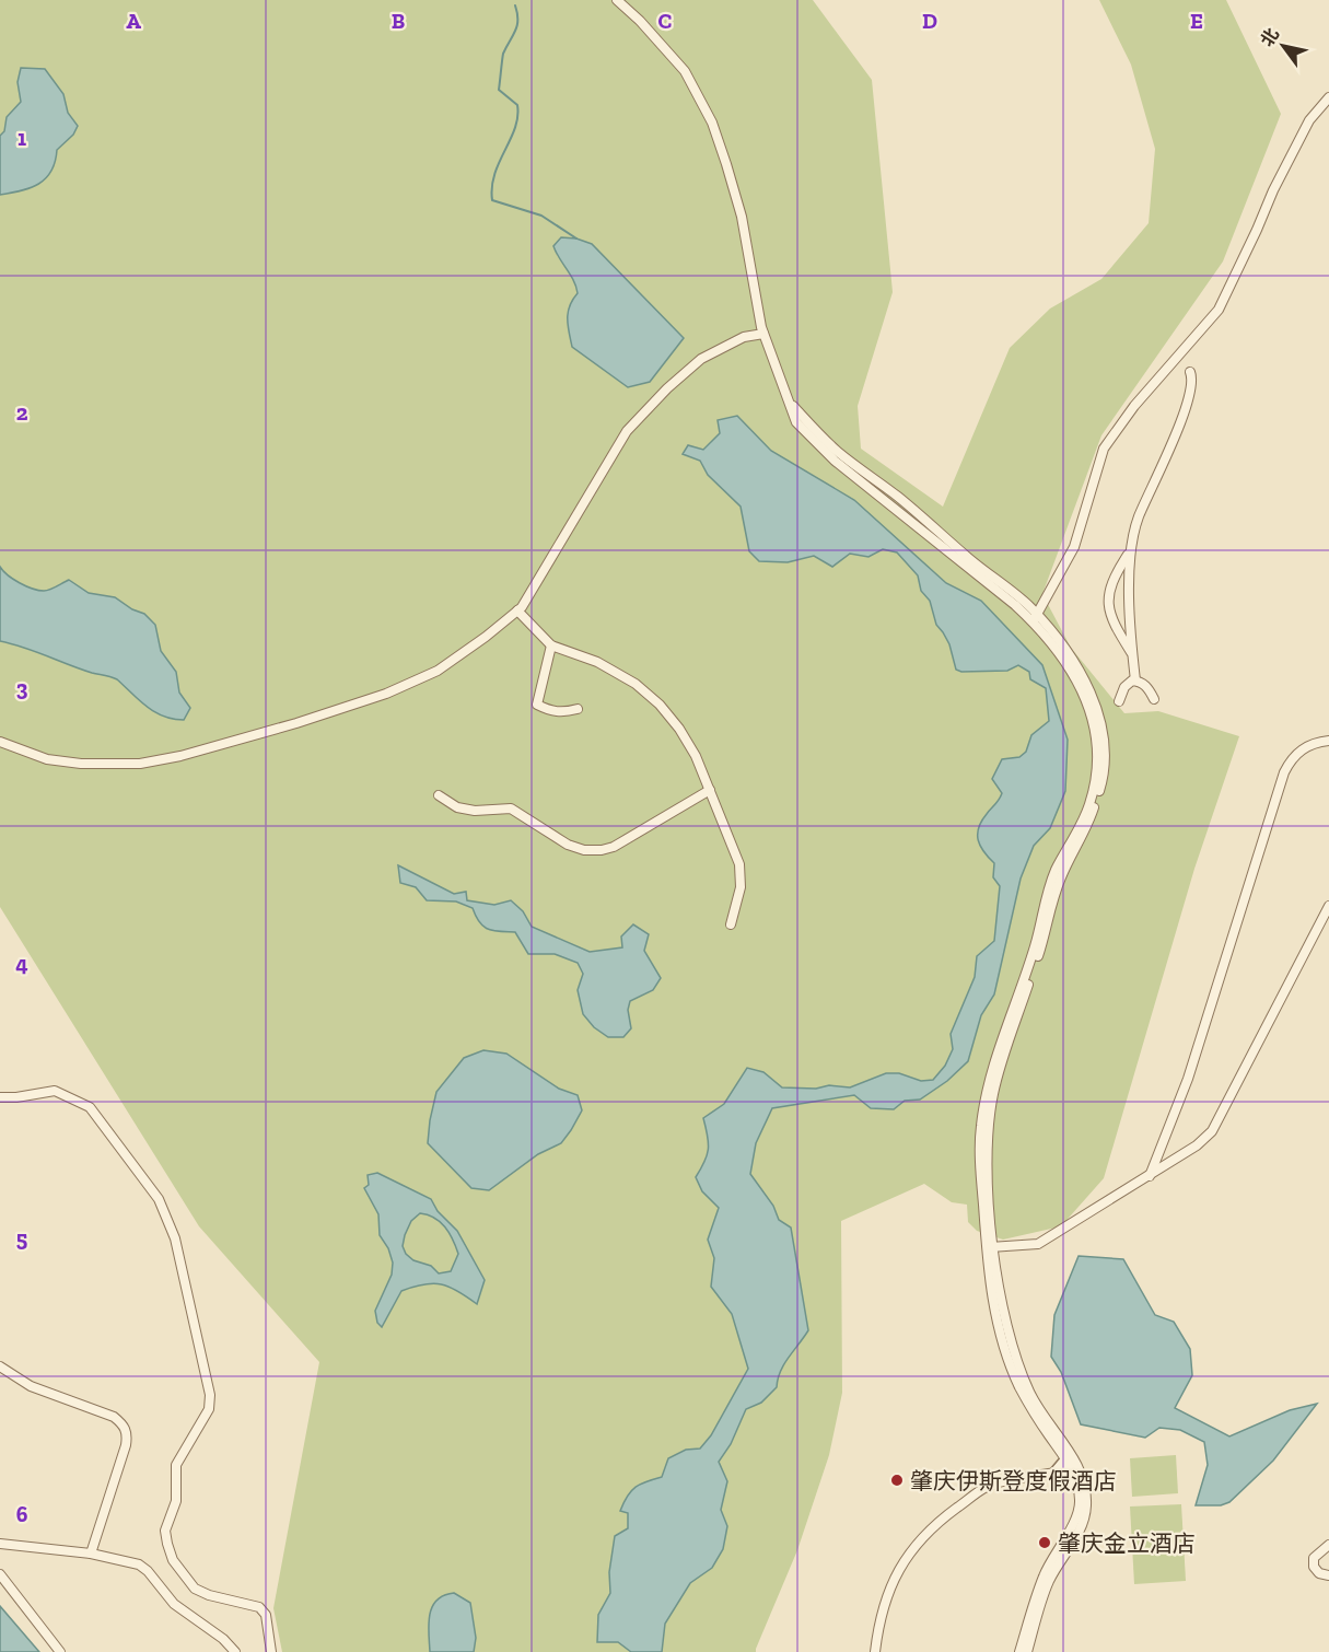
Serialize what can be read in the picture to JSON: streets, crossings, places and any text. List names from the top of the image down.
{
  "places": ["肇庆伊斯登度假酒店", "肇庆金立酒店"],
  "north": "top left",
  "grid": {
    "columns": [
      "A",
      "B",
      "C",
      "D",
      "E"
    ],
    "rows": [
      "1",
      "2",
      "3",
      "4",
      "5",
      "6"
    ]
  }
}
